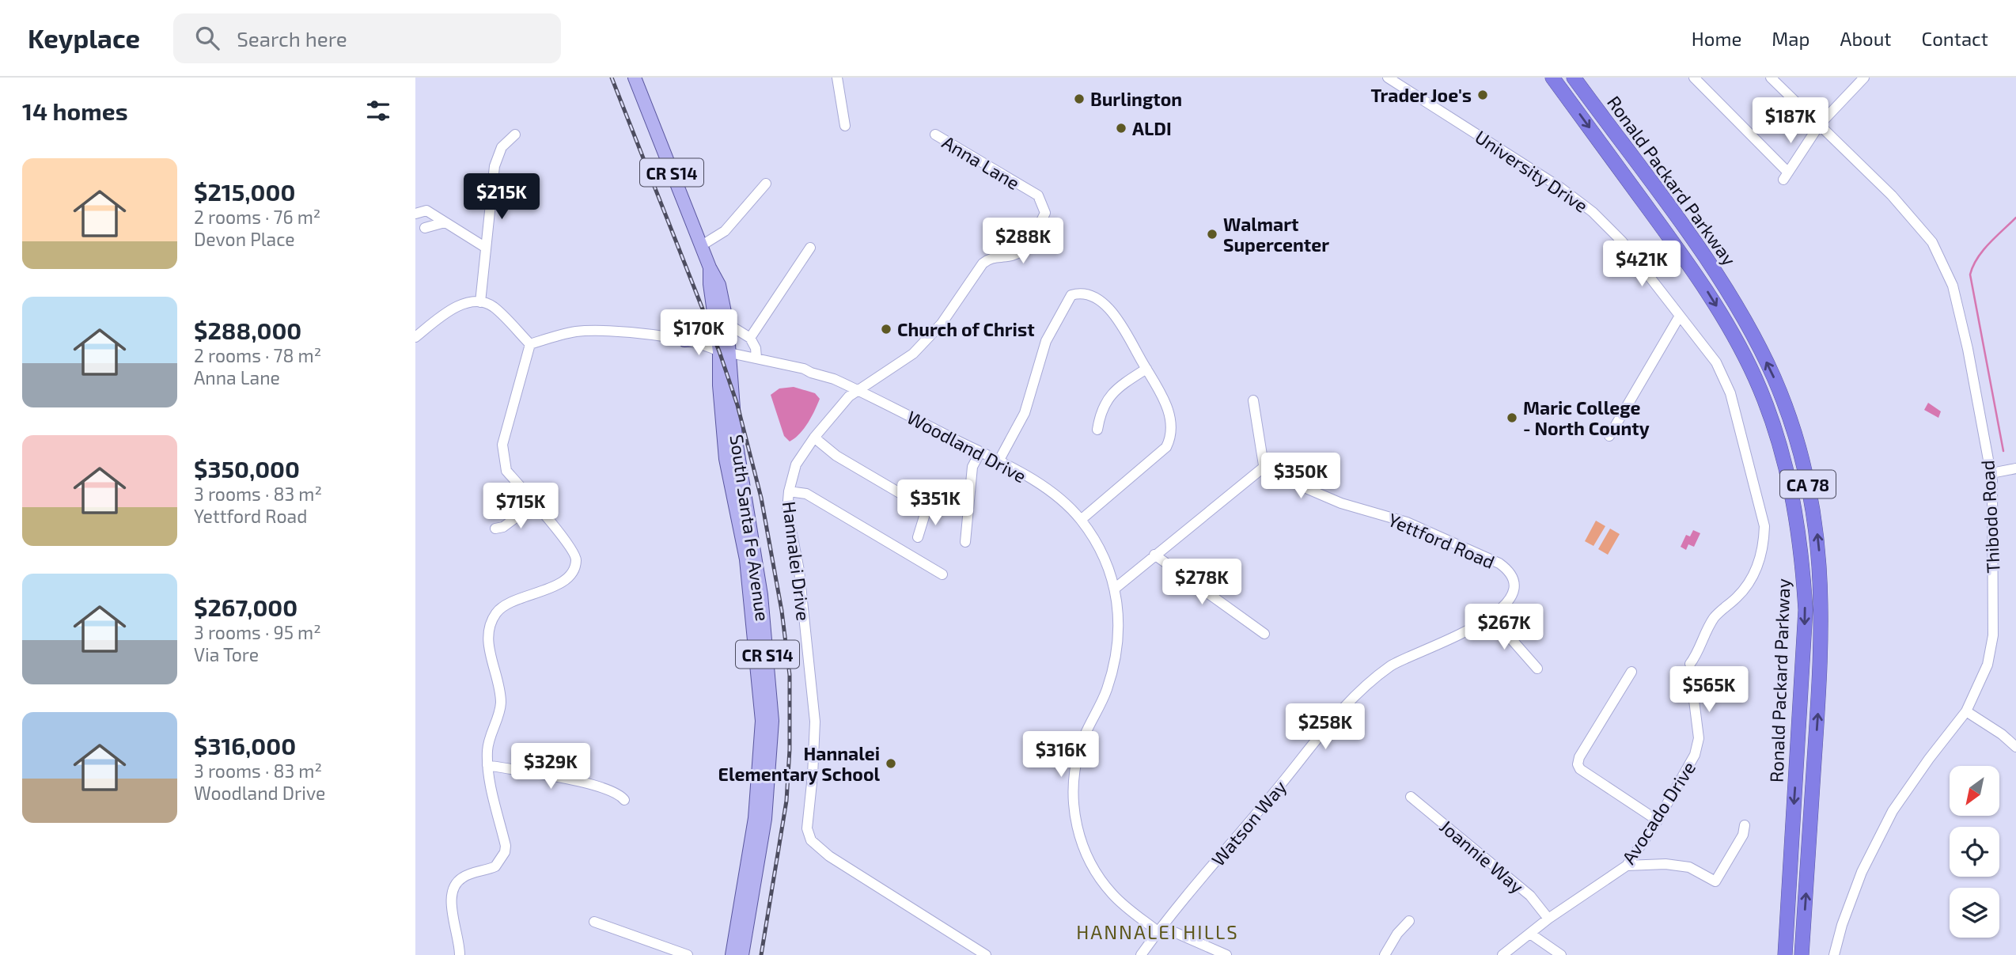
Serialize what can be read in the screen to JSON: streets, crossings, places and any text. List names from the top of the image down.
{
  "streets": {
    "highway": ["Ronald Packard Parkway", "CA 78"],
    "main road": ["CR S14", "South Santa Fe Avenue"],
    "street": [
      "Anna Lane",
      "University Drive",
      "Woodland Drive",
      "Thibodo Road",
      "Yettford Road",
      "Hannalei Drive",
      "Avocado Drive",
      "Watson Way",
      "Joannie Way"
    ]
  },
  "crossings": [
    ["Anna Lane", "Woodland Drive"],
    ["Anna Lane", "Hannalei Drive"],
    ["Woodland Drive", "South Santa Fe Avenue"],
    ["Woodland Drive", "Hannalei Drive"],
    ["Woodland Drive", "Watson Way"],
    ["Yettford Road", "Watson Way"],
    ["Avocado Drive", "Joannie Way"]
  ],
  "districts": ["HANNALEI HILLS"],
  "places": [
    "Trader Joe's",
    "Burlington",
    "ALDI",
    "Walmart Supercenter",
    "Church of Christ",
    "Maric College - North County",
    "Hannalei Elementary School"
  ],
  "north": "bottom left",
  "page": {
    "header": "Keyplace",
    "search": "Search here",
    "nav": [
      "Home",
      "Map",
      "About",
      "Contact"
    ],
    "heading": "14 homes",
    "price": [
      "$187K",
      "$215K",
      "$288K",
      "$421K",
      "$170K",
      "$350K",
      "$351K",
      "$715K",
      "$278K",
      "$267K",
      "$565K",
      "$258K",
      "$316K",
      "$329K"
    ],
    "list": [
      {
        "name": "$215,000",
        "note": "2 rooms · 76 m² · Devon Place"
      },
      {
        "name": "$288,000",
        "note": "2 rooms · 78 m² · Anna Lane"
      },
      {
        "name": "$350,000",
        "note": "3 rooms · 83 m² · Yettford Road"
      },
      {
        "name": "$267,000",
        "note": "3 rooms · 95 m² · Via Tore"
      },
      {
        "name": "$316,000",
        "note": "3 rooms · 83 m² · Woodland Drive"
      }
    ]
  }
}
